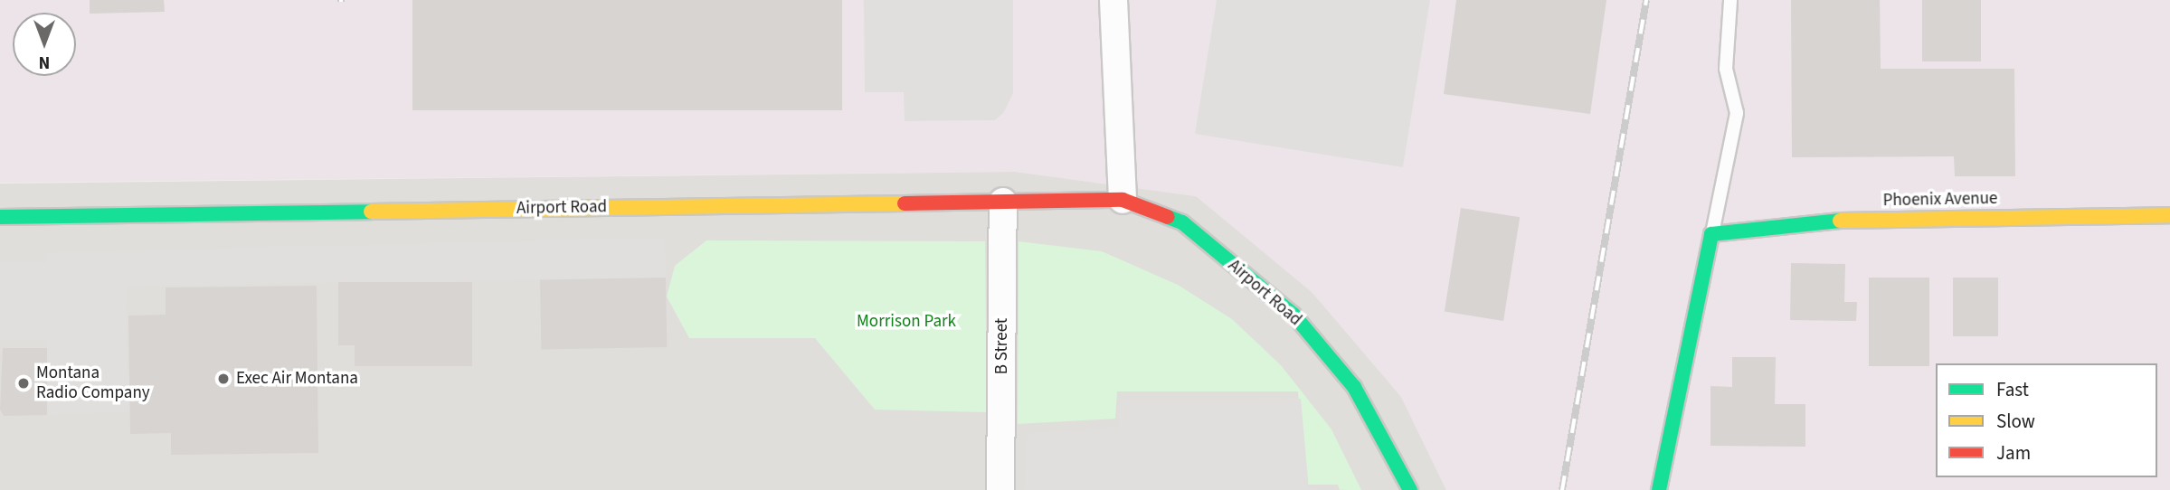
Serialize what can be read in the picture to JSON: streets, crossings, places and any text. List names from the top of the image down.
{
  "streets": {
    "street": ["Phoenix Avenue", "Airport Road", "B Street"]
  },
  "crossings": [
    ["Airport Road", "B Street"]
  ],
  "parks": ["Morrison Park"],
  "places": ["Exec Air Montana", "Montana Radio Company"],
  "legend": ["Fast", "Slow", "Jam"],
  "north": "bottom"
}
